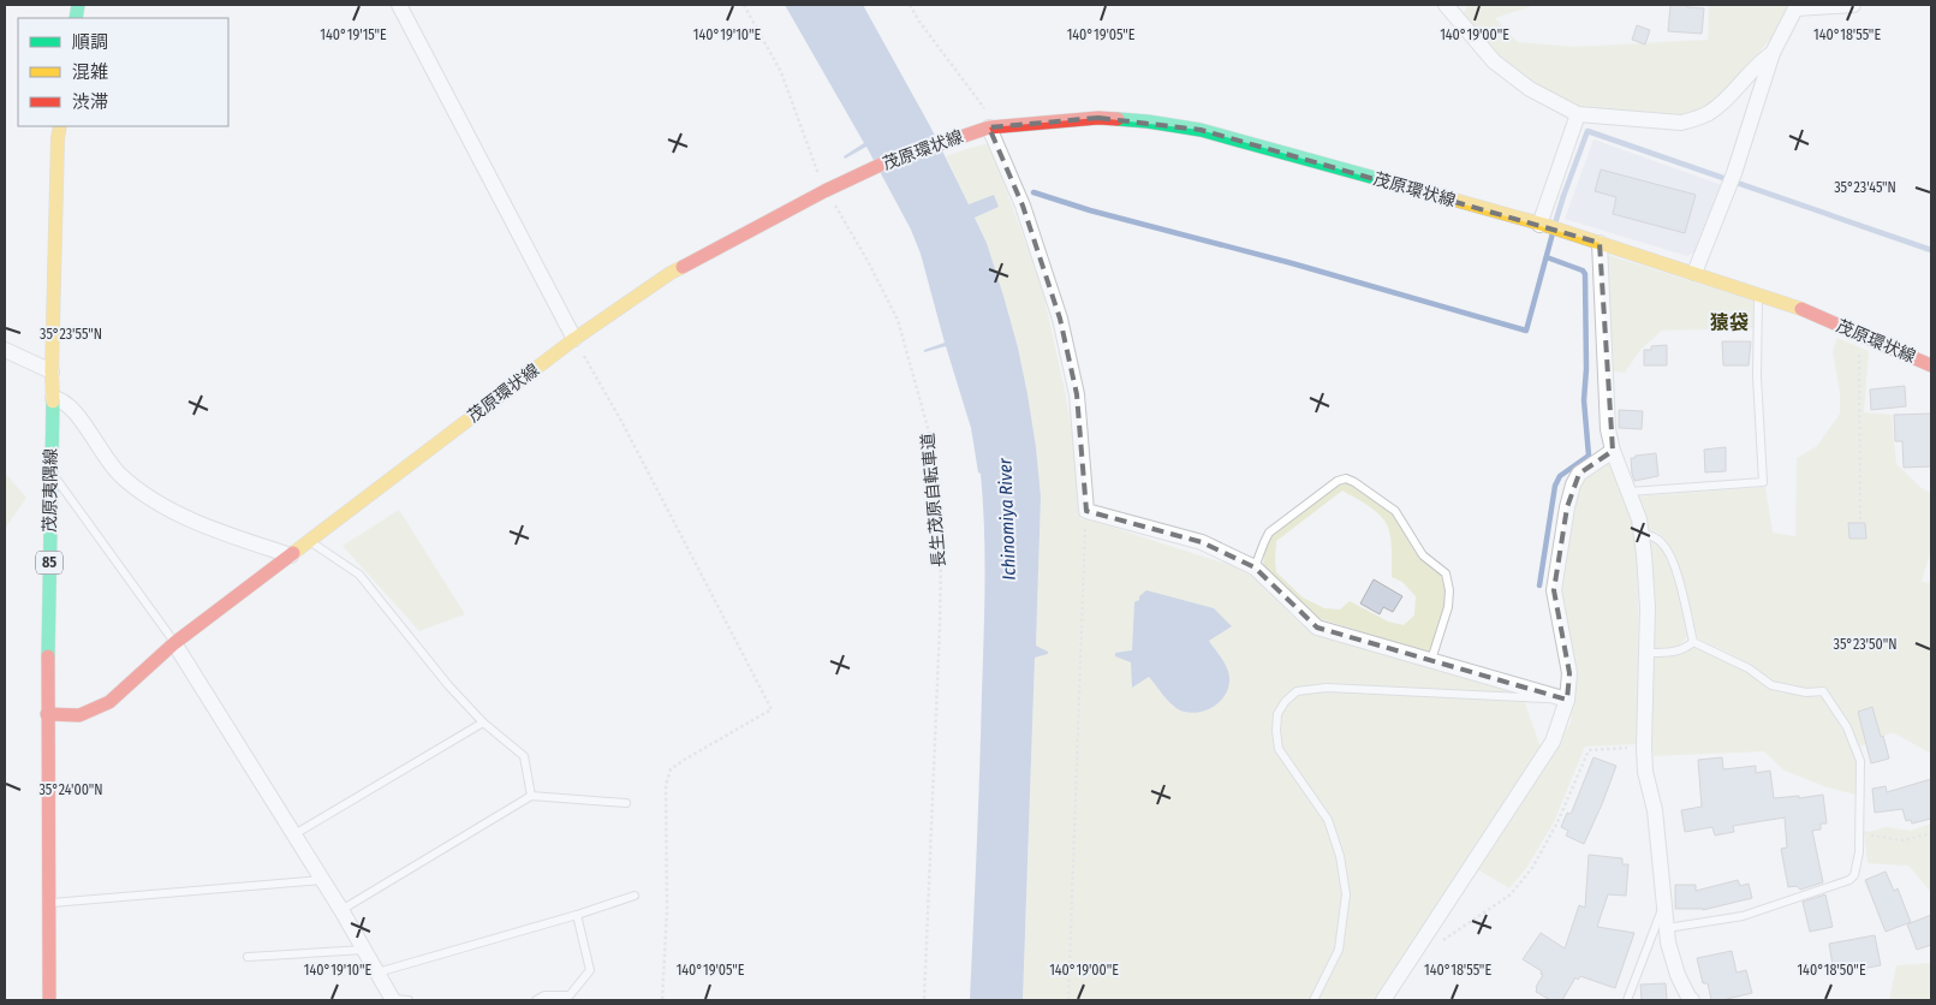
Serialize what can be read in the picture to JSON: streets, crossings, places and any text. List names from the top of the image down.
{
  "streets": {
    "main road": ["茂原環状線", "茂原夷隅線", "85"],
    "path": ["長生茂原自転車道"]
  },
  "crossings": [
    ["茂原環状線", "茂原夷隅線"],
    ["茂原環状線", "長生茂原自転車道"]
  ],
  "districts": ["猿袋"],
  "water": ["Ichinomiya River"],
  "legend": ["順調", "混雑", "渋滞"],
  "coordinates": [
    "140°19'15\"E",
    "140°19'10\"E",
    "140°19'05\"E",
    "140°19'00\"E",
    "140°18'55\"E",
    "35°23'45\"N",
    "35°23'55\"N",
    "35°23'50\"N",
    "35°24'00\"N",
    "140°18'50\"E"
  ]
}
